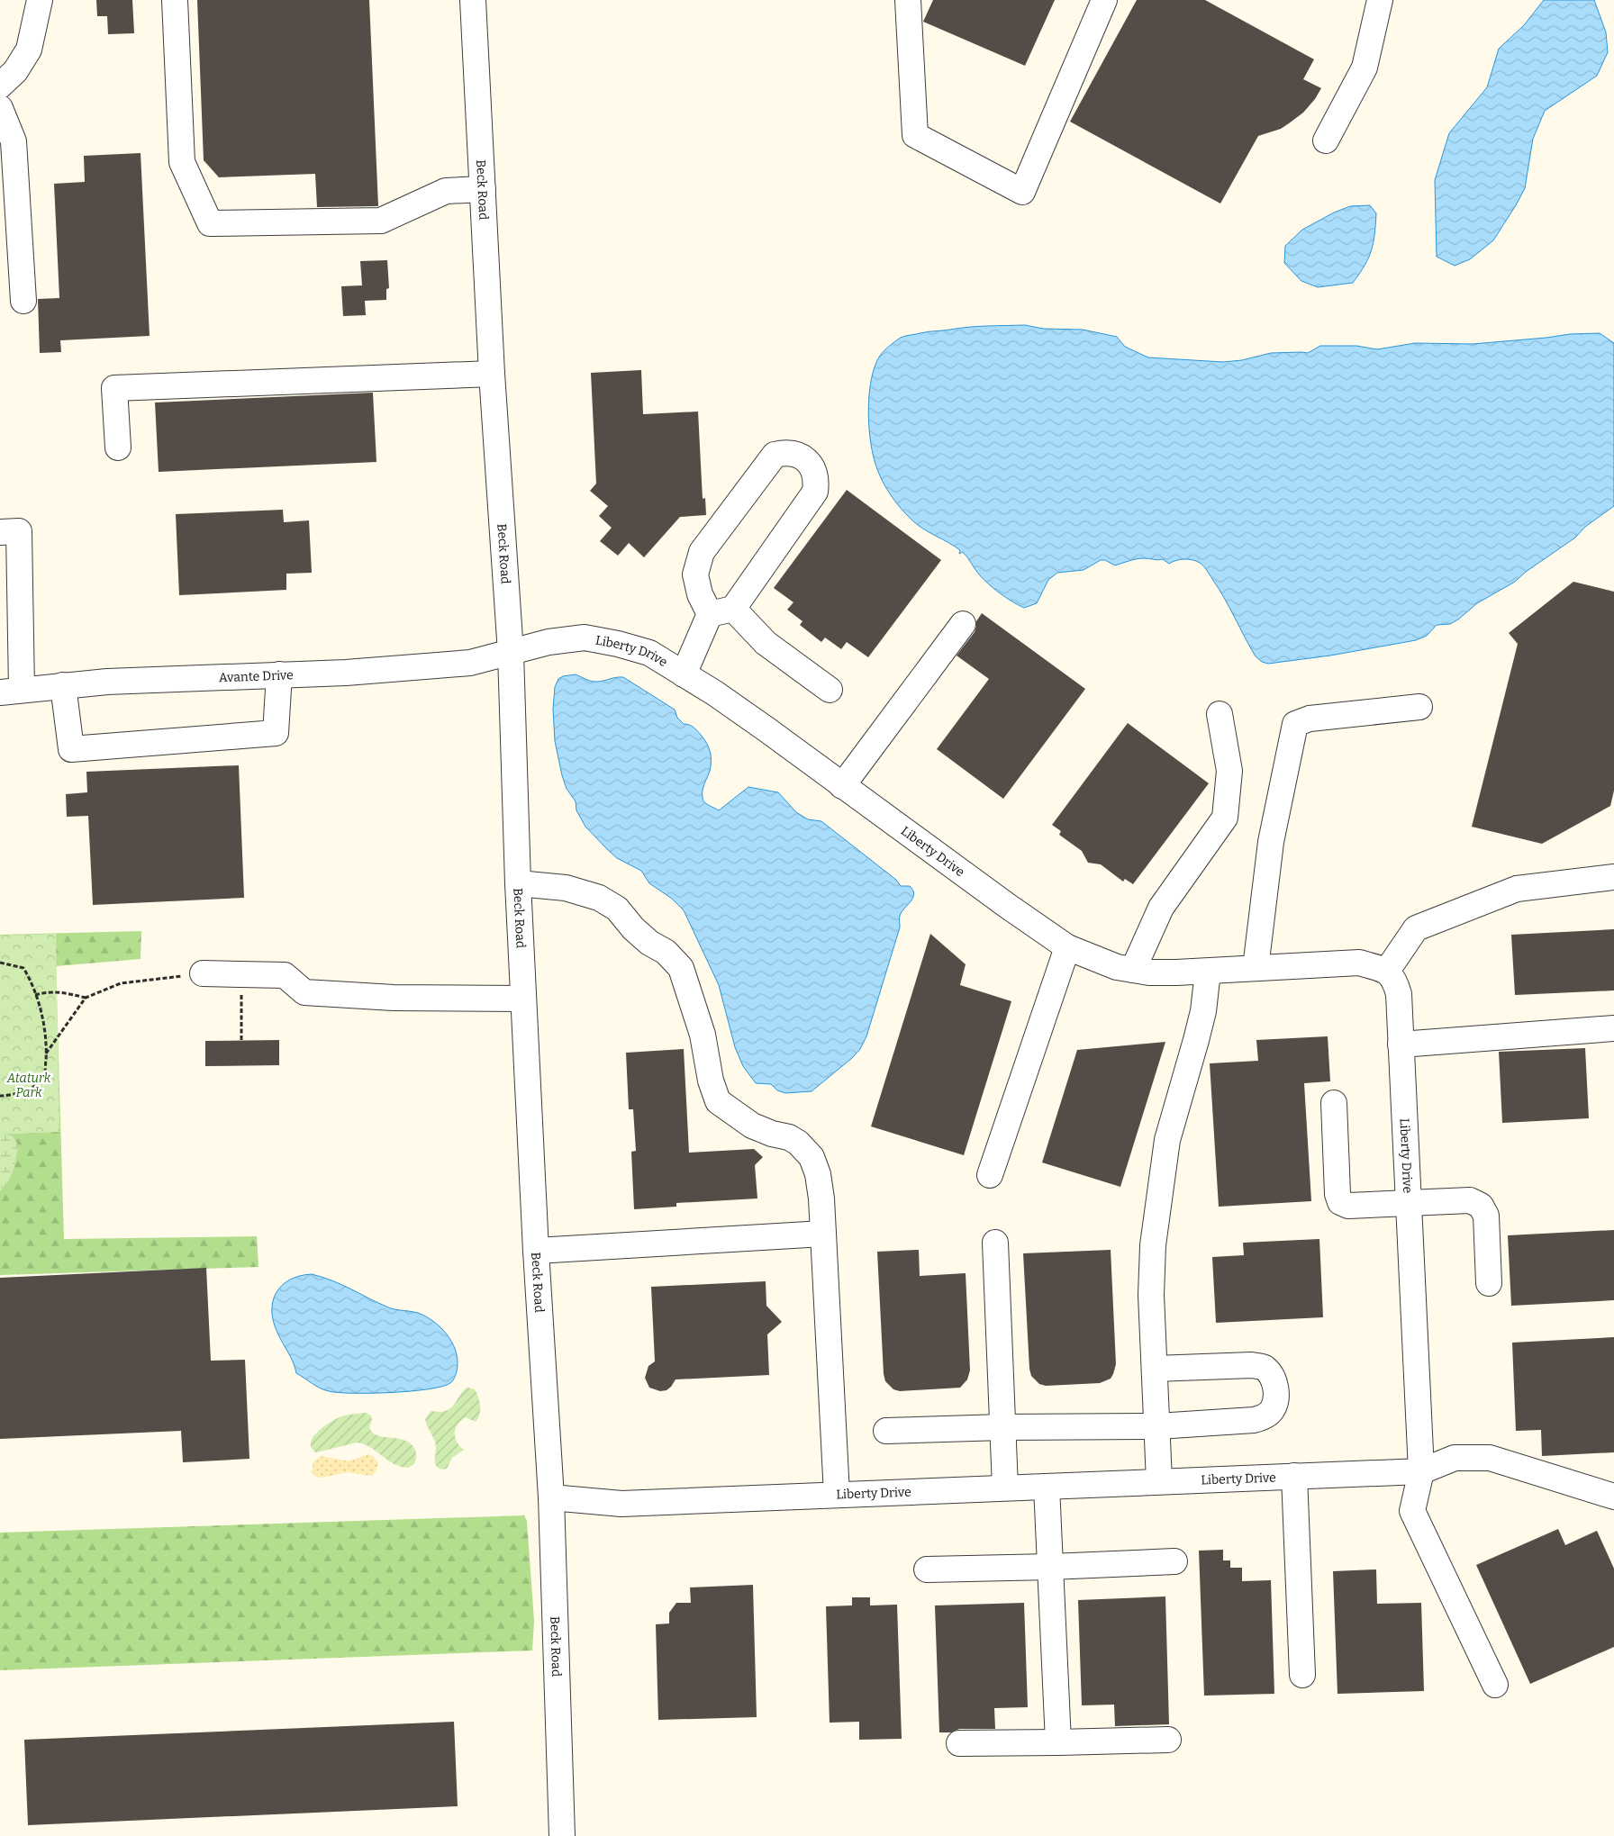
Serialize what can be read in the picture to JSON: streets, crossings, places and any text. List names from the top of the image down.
{
  "streets": {
    "street": ["Beck Road", "Liberty Drive", "Avante Drive"]
  },
  "crossings": [
    ["Beck Road", "Liberty Drive"],
    ["Beck Road", "Avante Drive"],
    ["Liberty Drive", "Avante Drive"]
  ],
  "parks": ["Ataturk Park"]
}
